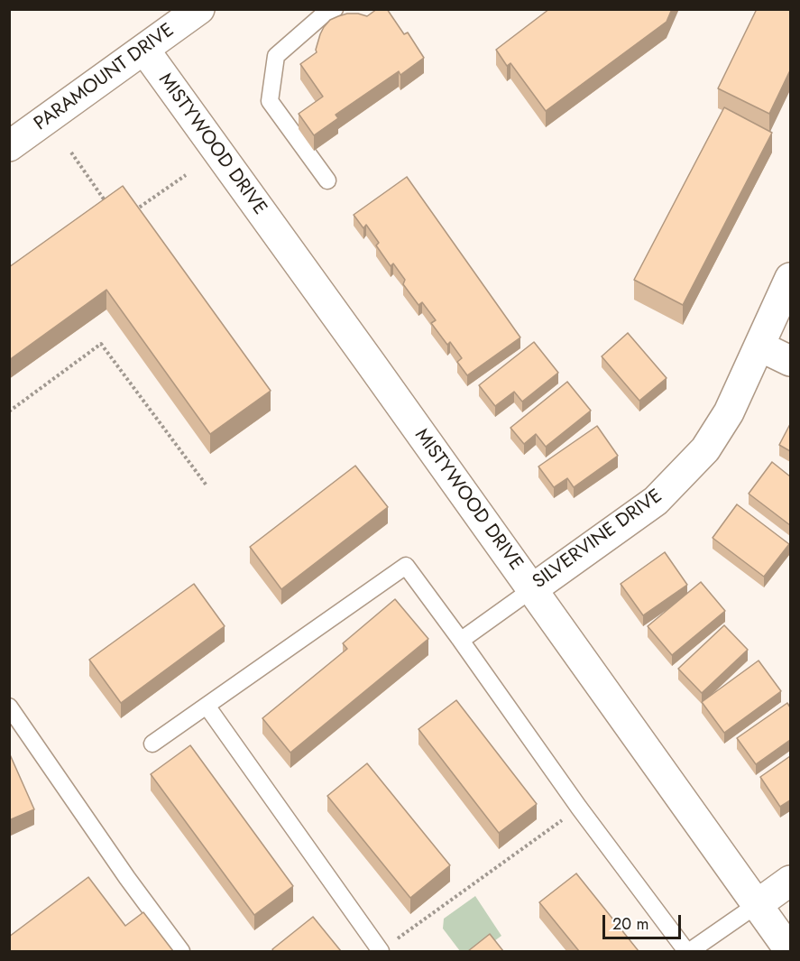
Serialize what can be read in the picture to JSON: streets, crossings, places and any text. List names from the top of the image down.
{
  "streets": {
    "street": ["PARAMOUNT DRIVE", "MISTYWOOD DRIVE", "SILVERVINE DRIVE"]
  },
  "crossings": [
    ["PARAMOUNT DRIVE", "MISTYWOOD DRIVE"],
    ["MISTYWOOD DRIVE", "SILVERVINE DRIVE"]
  ],
  "scale_bar": "20 m"
}
